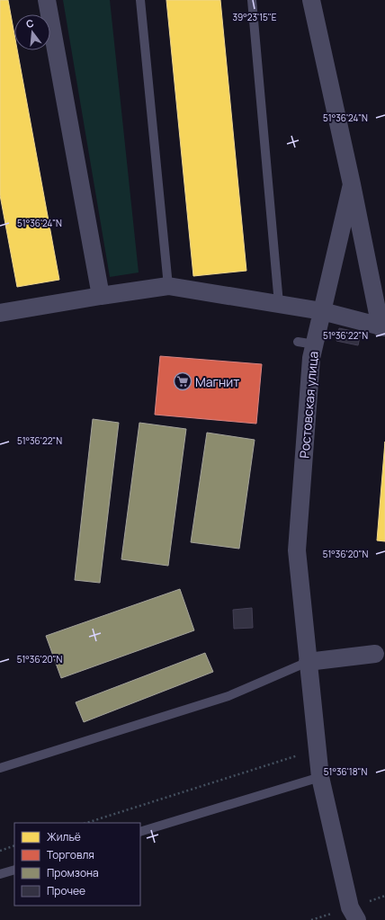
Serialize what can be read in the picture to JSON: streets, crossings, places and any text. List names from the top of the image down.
{
  "streets": {
    "street": ["Ростовская улица"]
  },
  "places": {
    "supermarket": ["Магнит"]
  },
  "legend": [
    "Жильё",
    "Торговля",
    "Промзона",
    "Прочее"
  ],
  "north": "top",
  "coordinates": [
    "39°23'15\"E",
    "51°36'24\"N",
    "51°36'22\"N",
    "51°36'20\"N",
    "51°36'18\"N"
  ]
}
